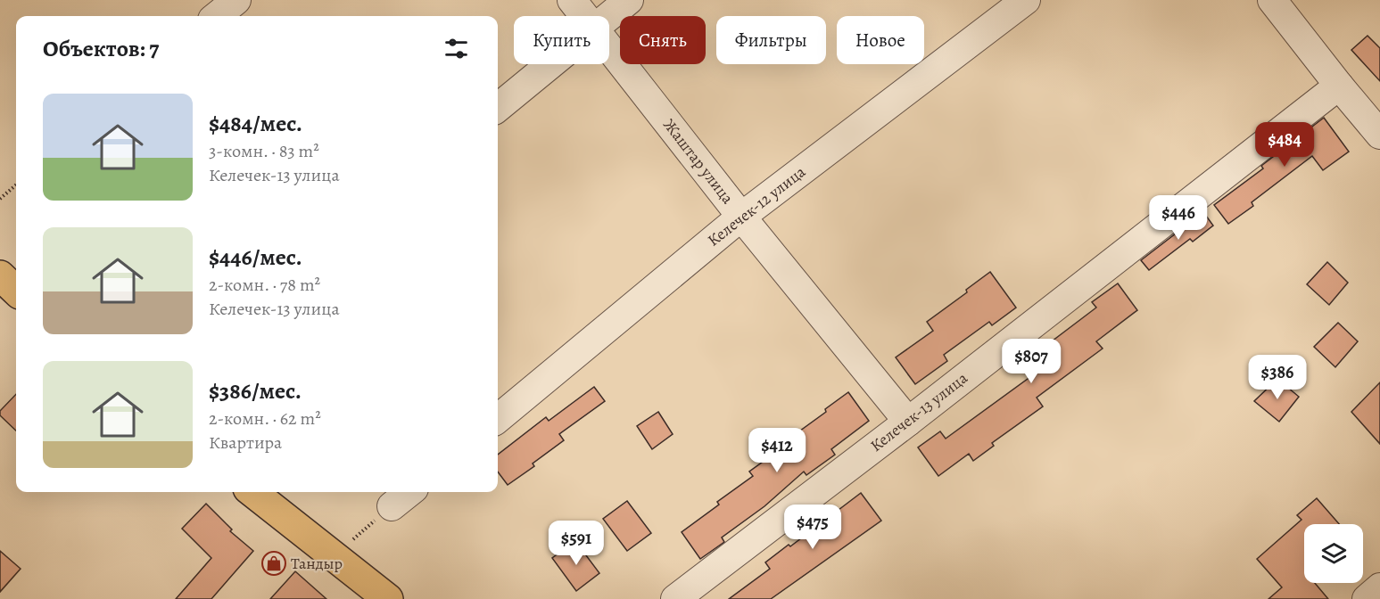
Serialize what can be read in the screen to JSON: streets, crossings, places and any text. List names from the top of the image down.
{
  "streets": {
    "street": ["Жаштар улица", "Келечек-12 улица", "Келечек-13 улица"]
  },
  "crossings": [
    ["Жаштар улица", "Келечек-12 улица"],
    ["Жаштар улица", "Келечек-13 улица"]
  ],
  "places": {
    "shop": ["Тандыр"]
  },
  "page": {
    "chip": [
      "Купить",
      "Снять",
      "Фильтры",
      "Новое"
    ],
    "heading": "Объектов: 7",
    "list": [
      {
        "name": "$484/мес.",
        "note": "3-комн. · 83 m² · Келечек-13 улица"
      },
      {
        "name": "$446/мес.",
        "note": "2-комн. · 78 m² · Келечек-13 улица"
      },
      {
        "name": "$386/мес.",
        "note": "2-комн. · 62 m² · Квартира"
      }
    ],
    "price": [
      "$484",
      "$446",
      "$807",
      "$386",
      "$412",
      "$475",
      "$591"
    ]
  }
}
